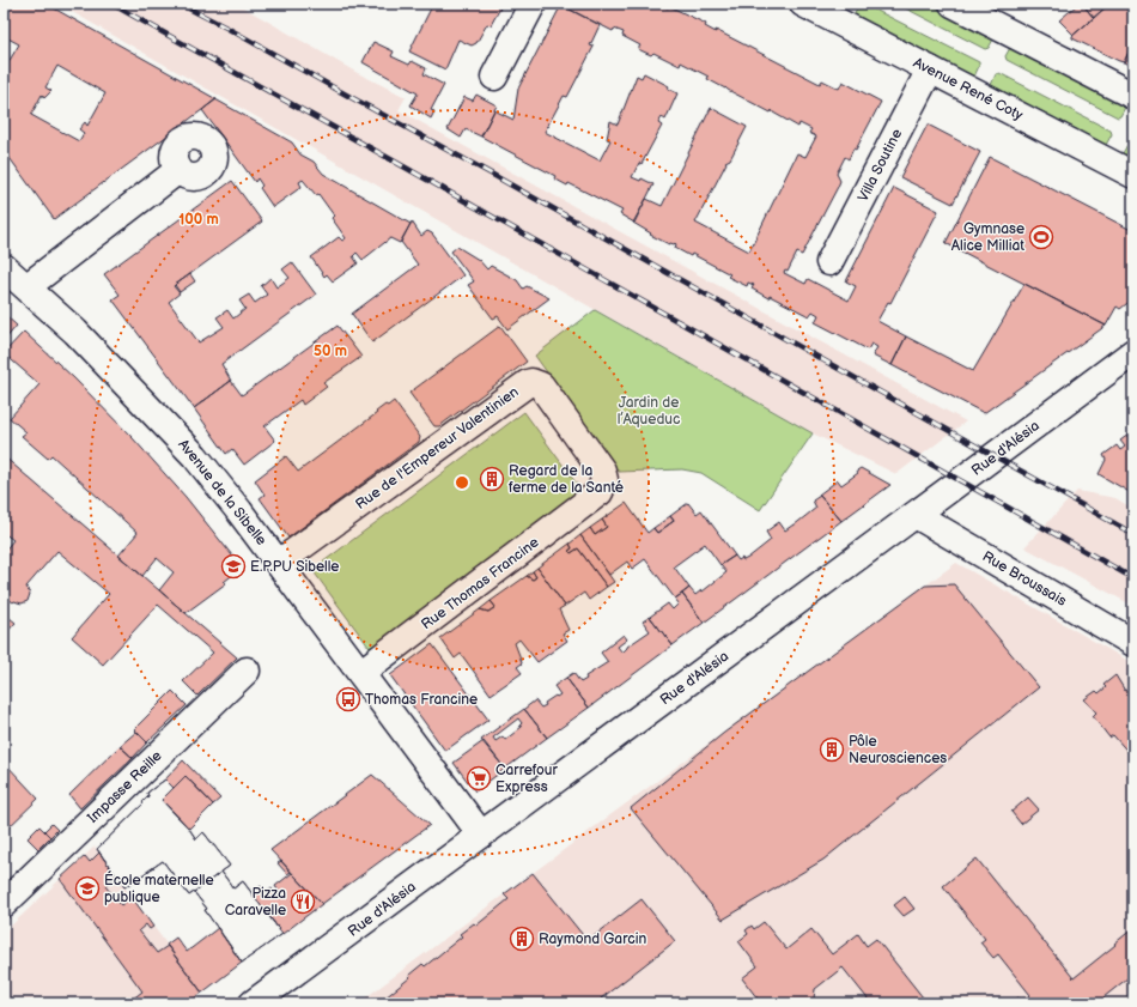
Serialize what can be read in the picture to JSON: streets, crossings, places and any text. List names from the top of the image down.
{
  "streets": {
    "street": [
      "Avenue René Coty",
      "Villa Soutine",
      "Rue de l'Empereur Valentinien",
      "Rue d'Alésia",
      "Avenue de la Sibelle",
      "Rue Broussais",
      "Rue Thomas Francine",
      "Impasse Reille"
    ]
  },
  "crossings": [
    ["Avenue René Coty", "Villa Soutine"],
    ["Rue de l'Empereur Valentinien", "Avenue de la Sibelle"],
    ["Rue de l'Empereur Valentinien", "Rue Thomas Francine"],
    ["Rue d'Alésia", "Avenue de la Sibelle"],
    ["Rue d'Alésia", "Rue Broussais"],
    ["Avenue de la Sibelle", "Rue Thomas Francine"]
  ],
  "parks": ["Jardin de l’Aqueduc"],
  "places": {
    "sports": ["Gymnase Alice Milliat"],
    "building": ["Regard de la ferme de la Santé", "Pôle Neurosciences", "Raymond Garcin"],
    "school or university": ["E.P.PU Sibelle", "École maternelle publique"],
    "bus stop": ["Thomas Francine"],
    "supermarket": ["Carrefour Express"],
    "restaurant": ["Pizza Caravelle"]
  },
  "rings": ["100 m", "50 m"]
}
